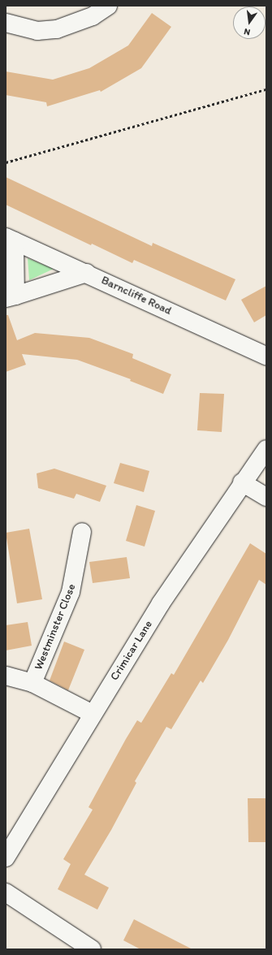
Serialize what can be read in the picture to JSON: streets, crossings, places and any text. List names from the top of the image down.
{
  "streets": {
    "street": ["Barncliffe Road", "Westminster Close", "Crimicar Lane"]
  },
  "north": "bottom"
}
